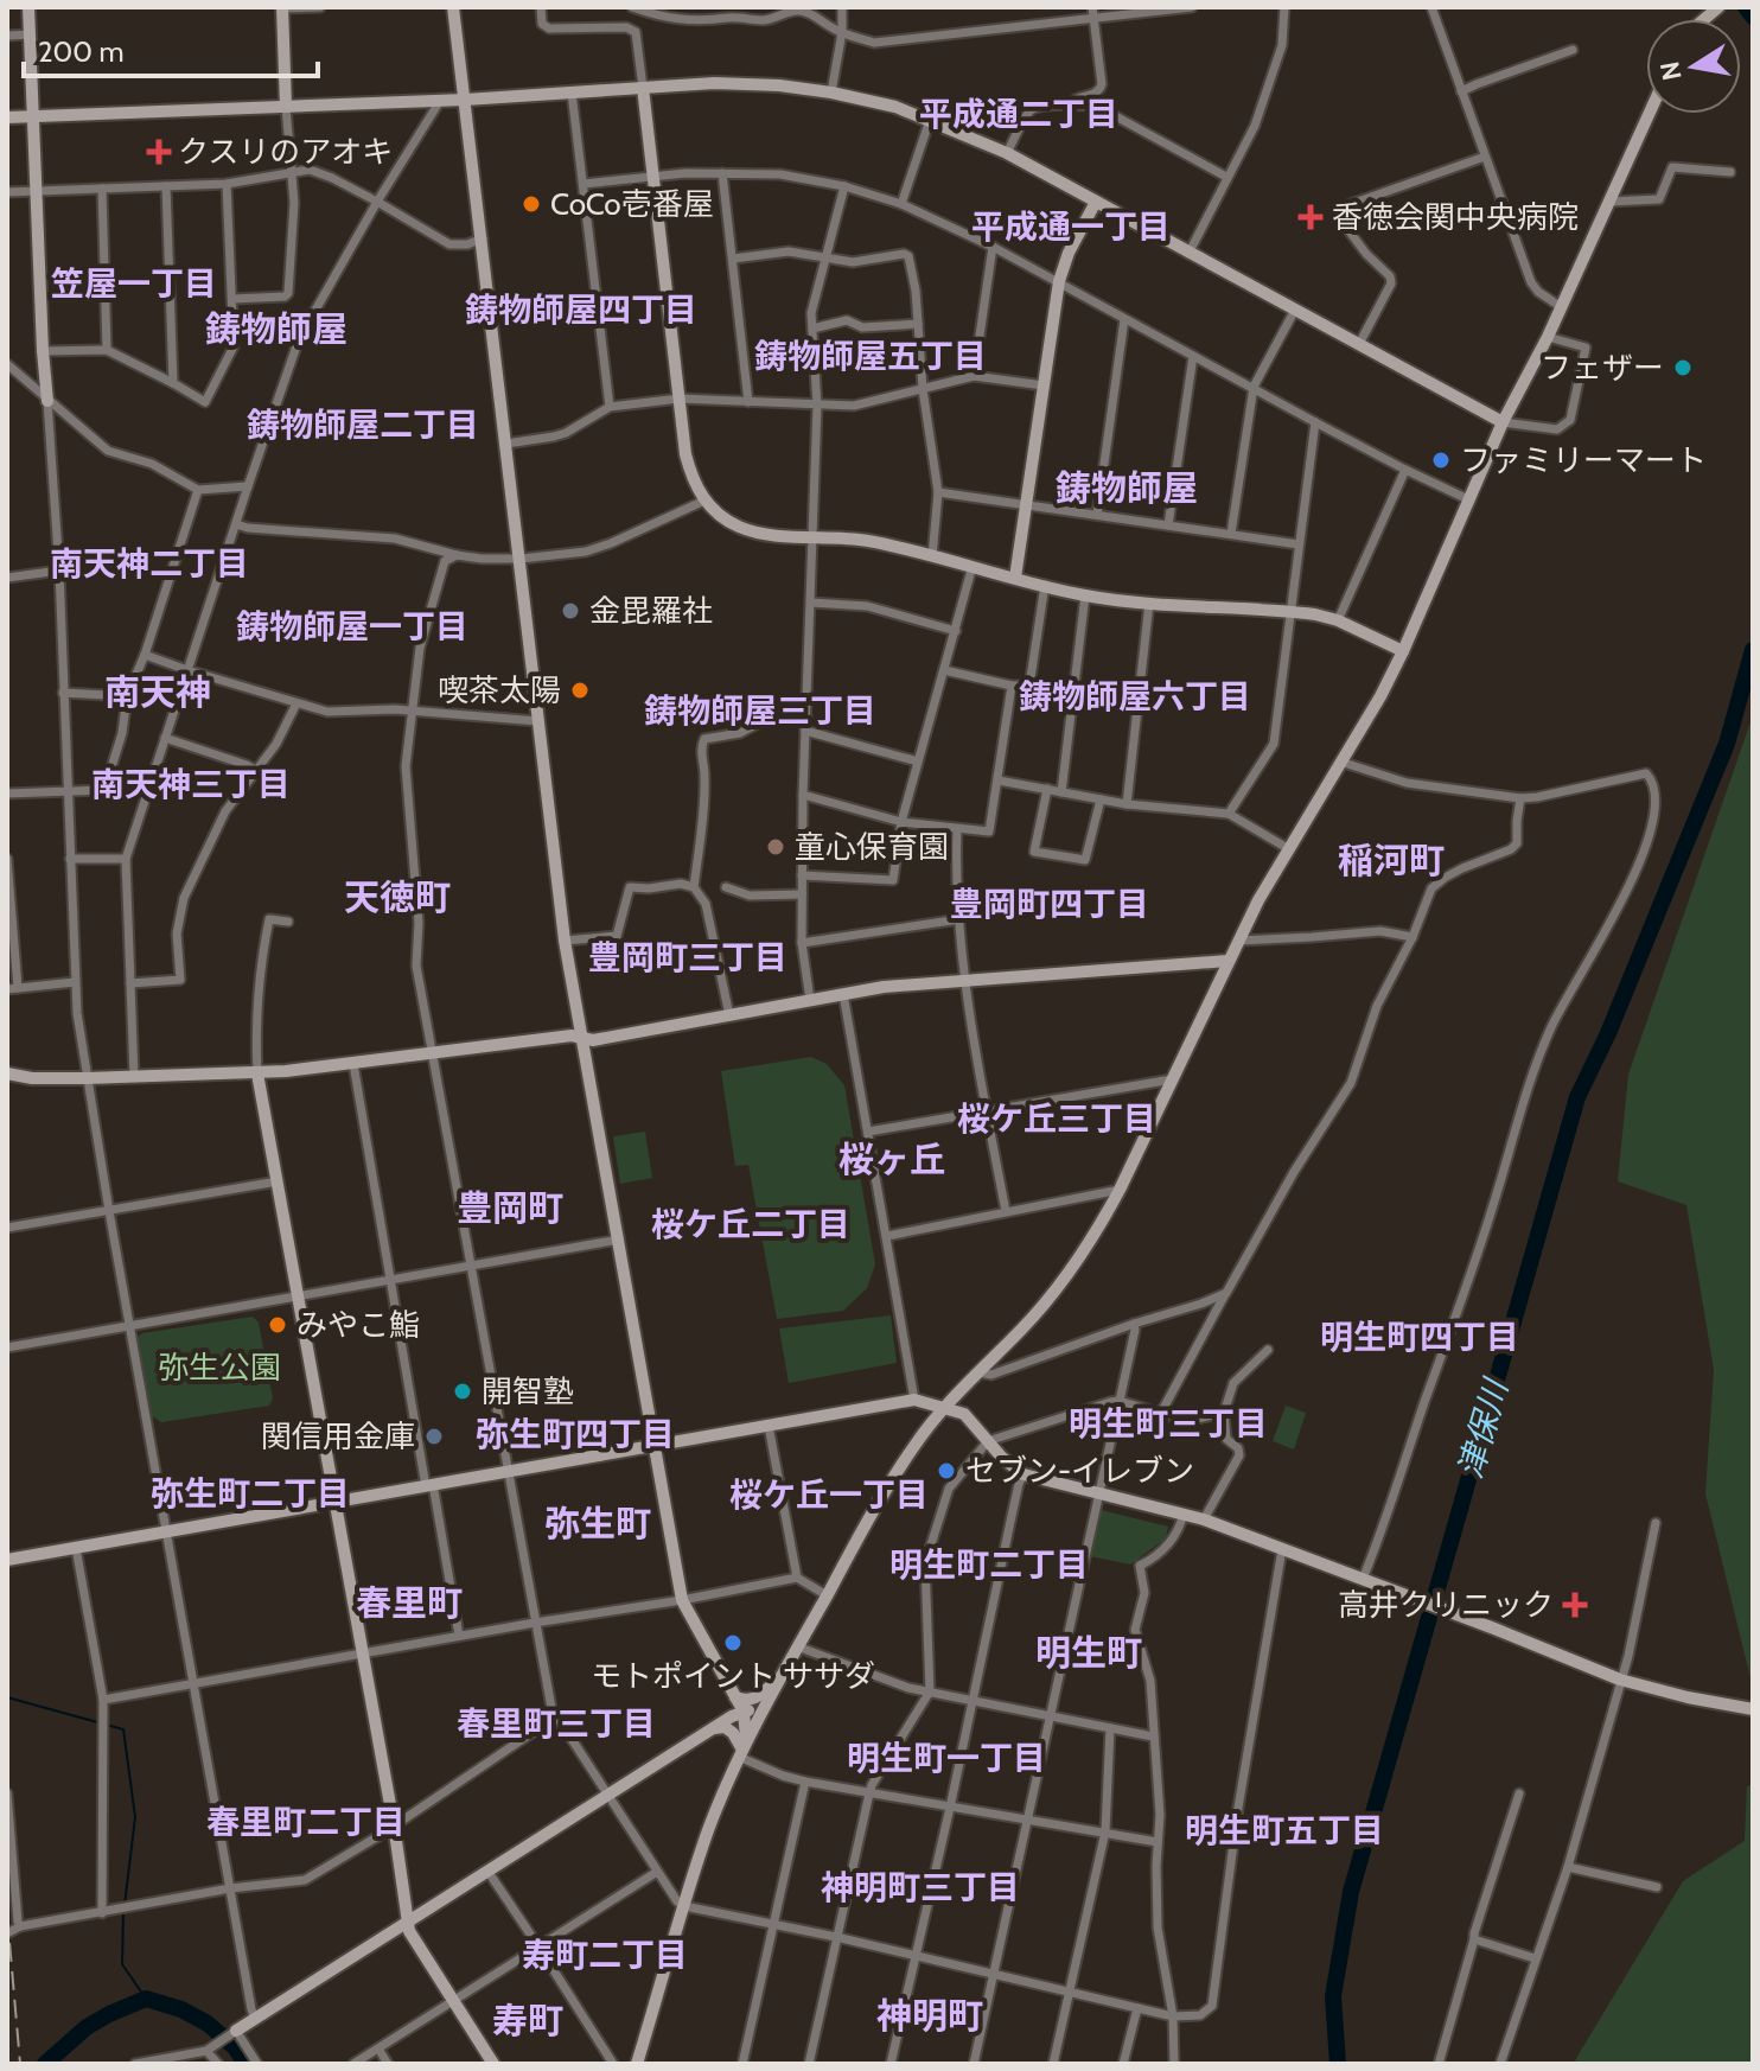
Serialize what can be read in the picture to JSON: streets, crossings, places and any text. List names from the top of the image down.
{
  "districts": [
    "平成通二丁目",
    "平成通一丁目",
    "笠屋一丁目",
    "鋳物師屋四丁目",
    "鋳物師屋",
    "鋳物師屋五丁目",
    "鋳物師屋二丁目",
    "鋳物師屋",
    "南天神二丁目",
    "鋳物師屋一丁目",
    "南天神",
    "鋳物師屋六丁目",
    "鋳物師屋三丁目",
    "南天神三丁目",
    "稲河町",
    "天徳町",
    "豊岡町四丁目",
    "豊岡町三丁目",
    "桜ケ丘三丁目",
    "桜ヶ丘",
    "豊岡町",
    "桜ケ丘二丁目",
    "明生町四丁目",
    "明生町三丁目",
    "弥生町四丁目",
    "弥生町二丁目",
    "桜ケ丘一丁目",
    "弥生町",
    "明生町二丁目",
    "春里町",
    "明生町",
    "春里町三丁目",
    "明生町一丁目",
    "春里町二丁目",
    "明生町五丁目",
    "神明町三丁目",
    "寿町二丁目",
    "神明町",
    "寿町"
  ],
  "water": ["津保川"],
  "parks": ["弥生公園"],
  "places": {
    "health": ["クスリのアオキ", "香徳会関中央病院", "高井クリニック"],
    "other": [
      "CoCo壱番屋",
      "フェザー",
      "ファミリーマート",
      "金毘羅社",
      "喫茶太陽",
      "童心保育園",
      "みやこ鮨",
      "開智塾",
      "関信用金庫",
      "セブン-イレブン",
      "モトポイント ササダ"
    ]
  },
  "scale_bar": "200 m",
  "north": "left"
}
